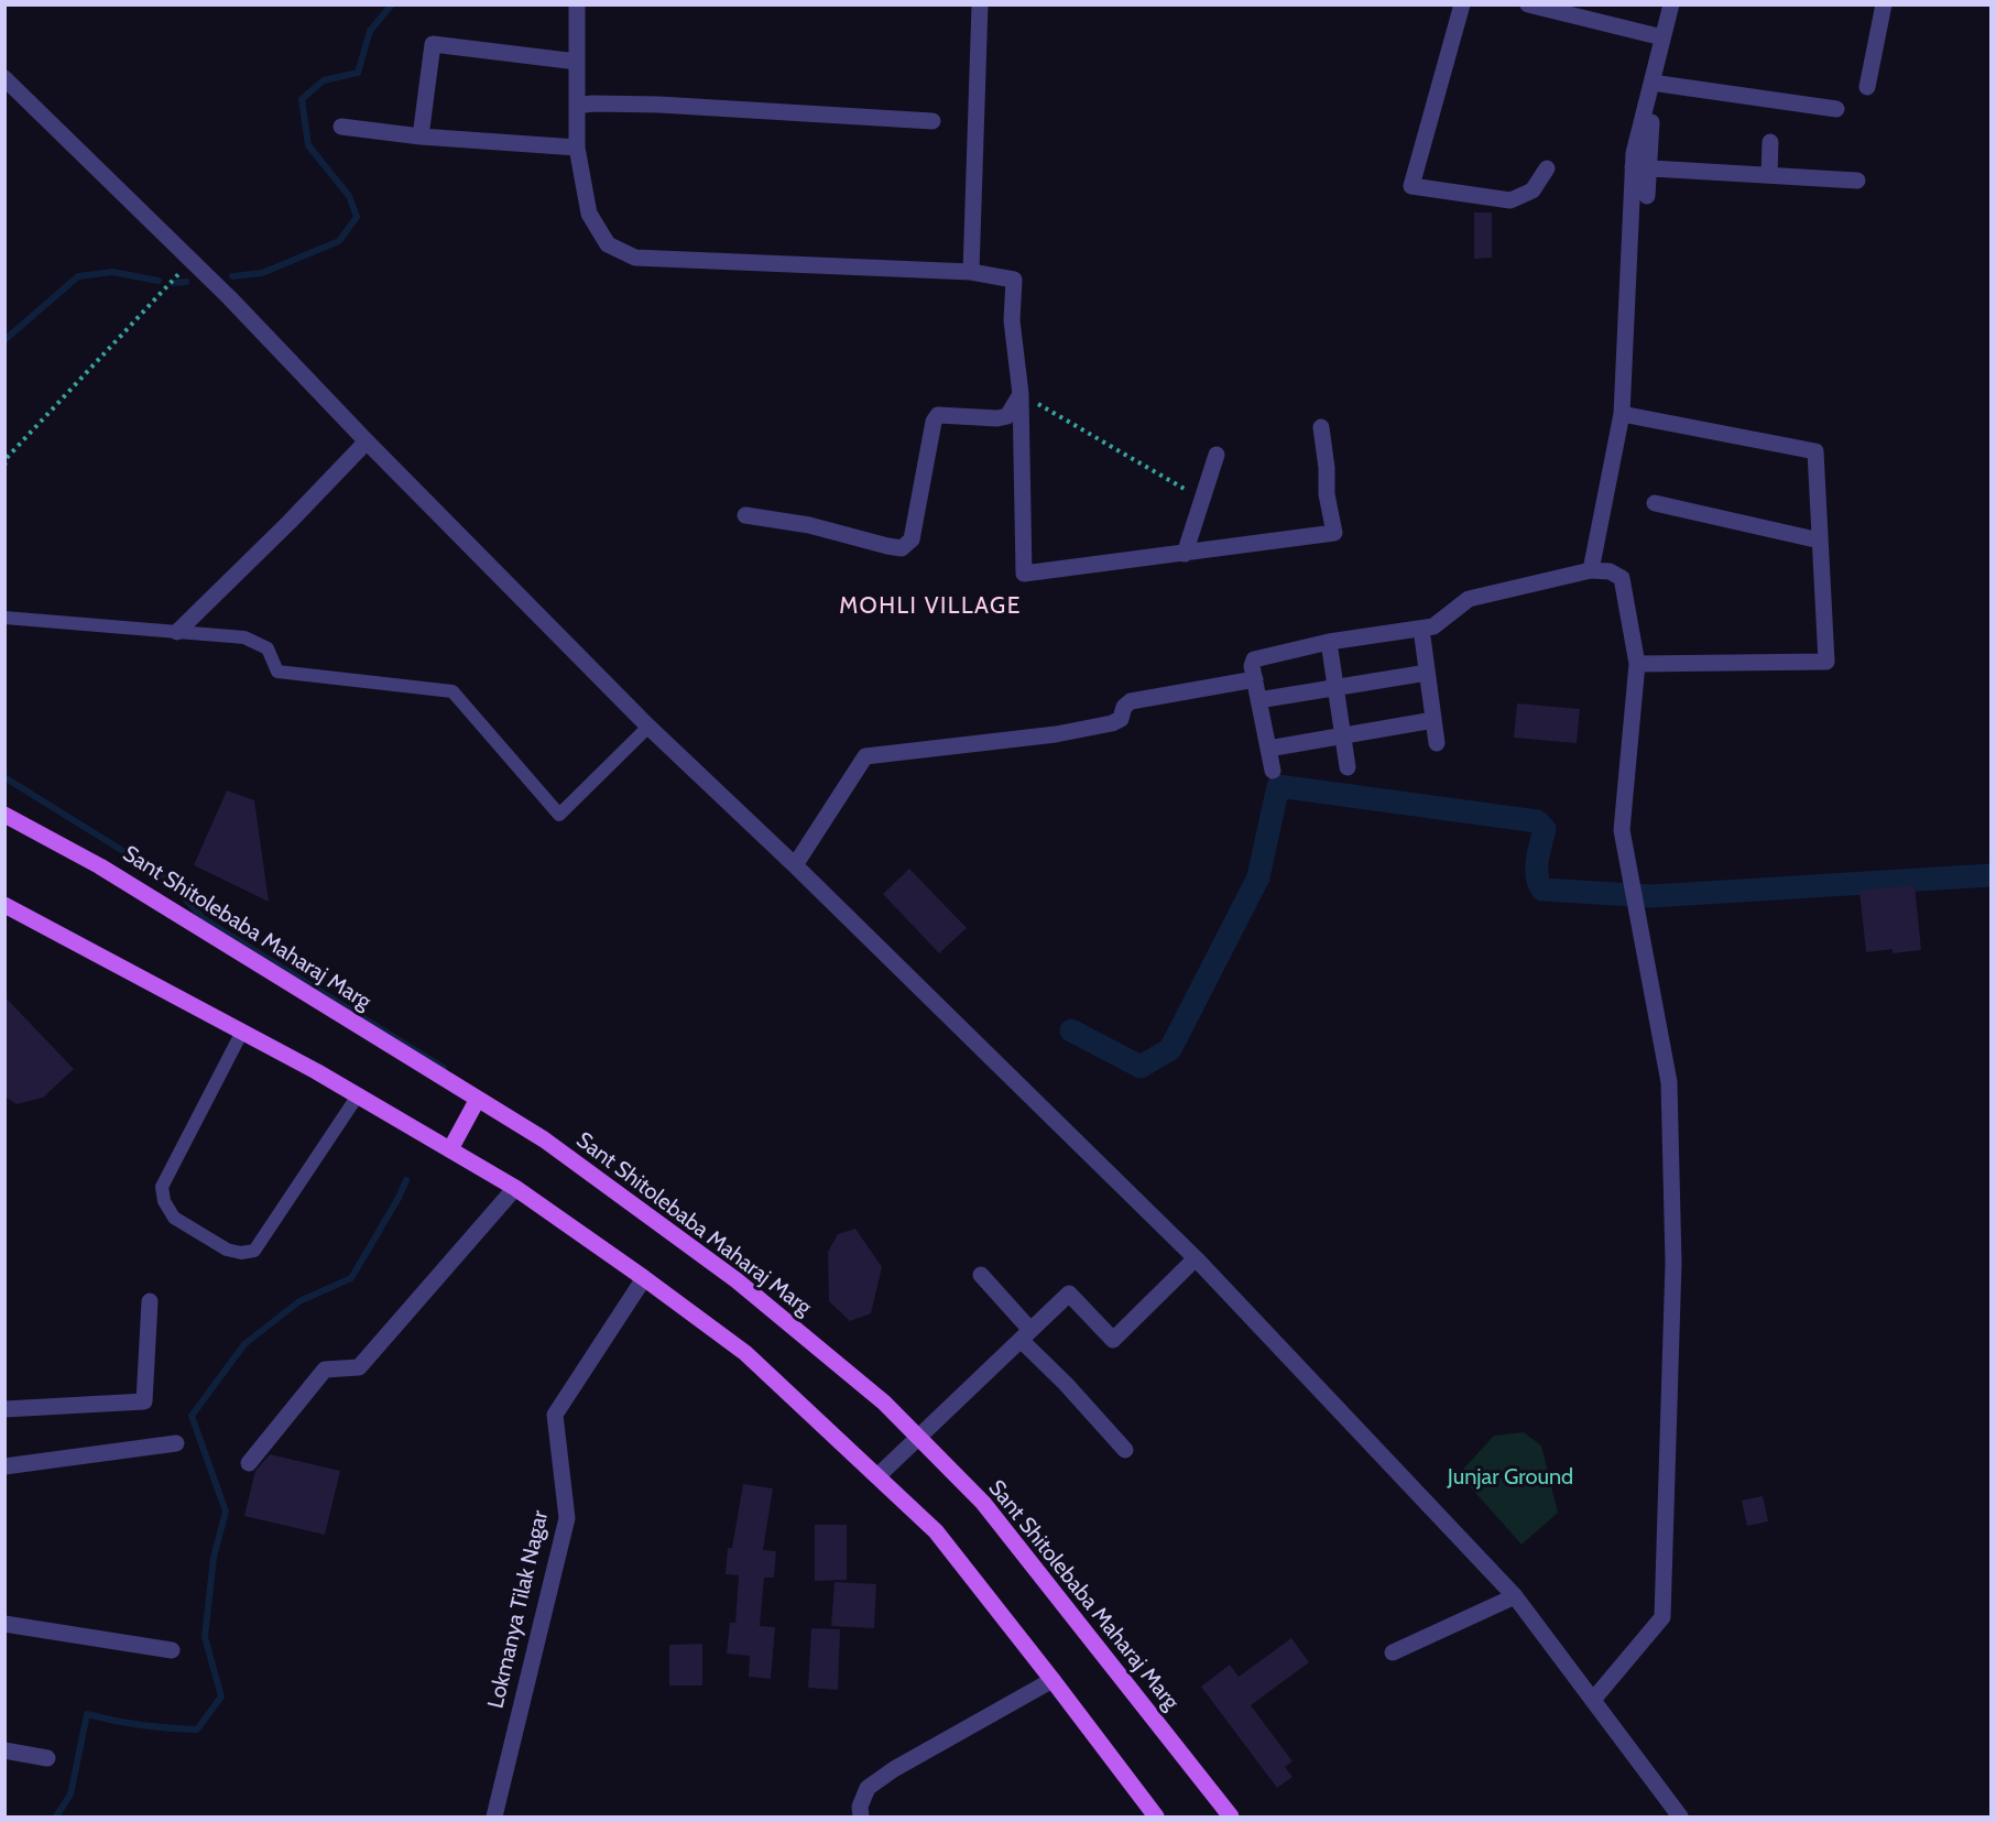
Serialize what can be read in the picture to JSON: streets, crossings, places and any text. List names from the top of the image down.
{
  "streets": {
    "main road": ["Sant Shitolebaba Maharaj Marg"],
    "street": ["Lokmanya Tilak Nagar"]
  },
  "districts": ["MOHLI VILLAGE"],
  "parks": ["Junjar Ground"]
}
